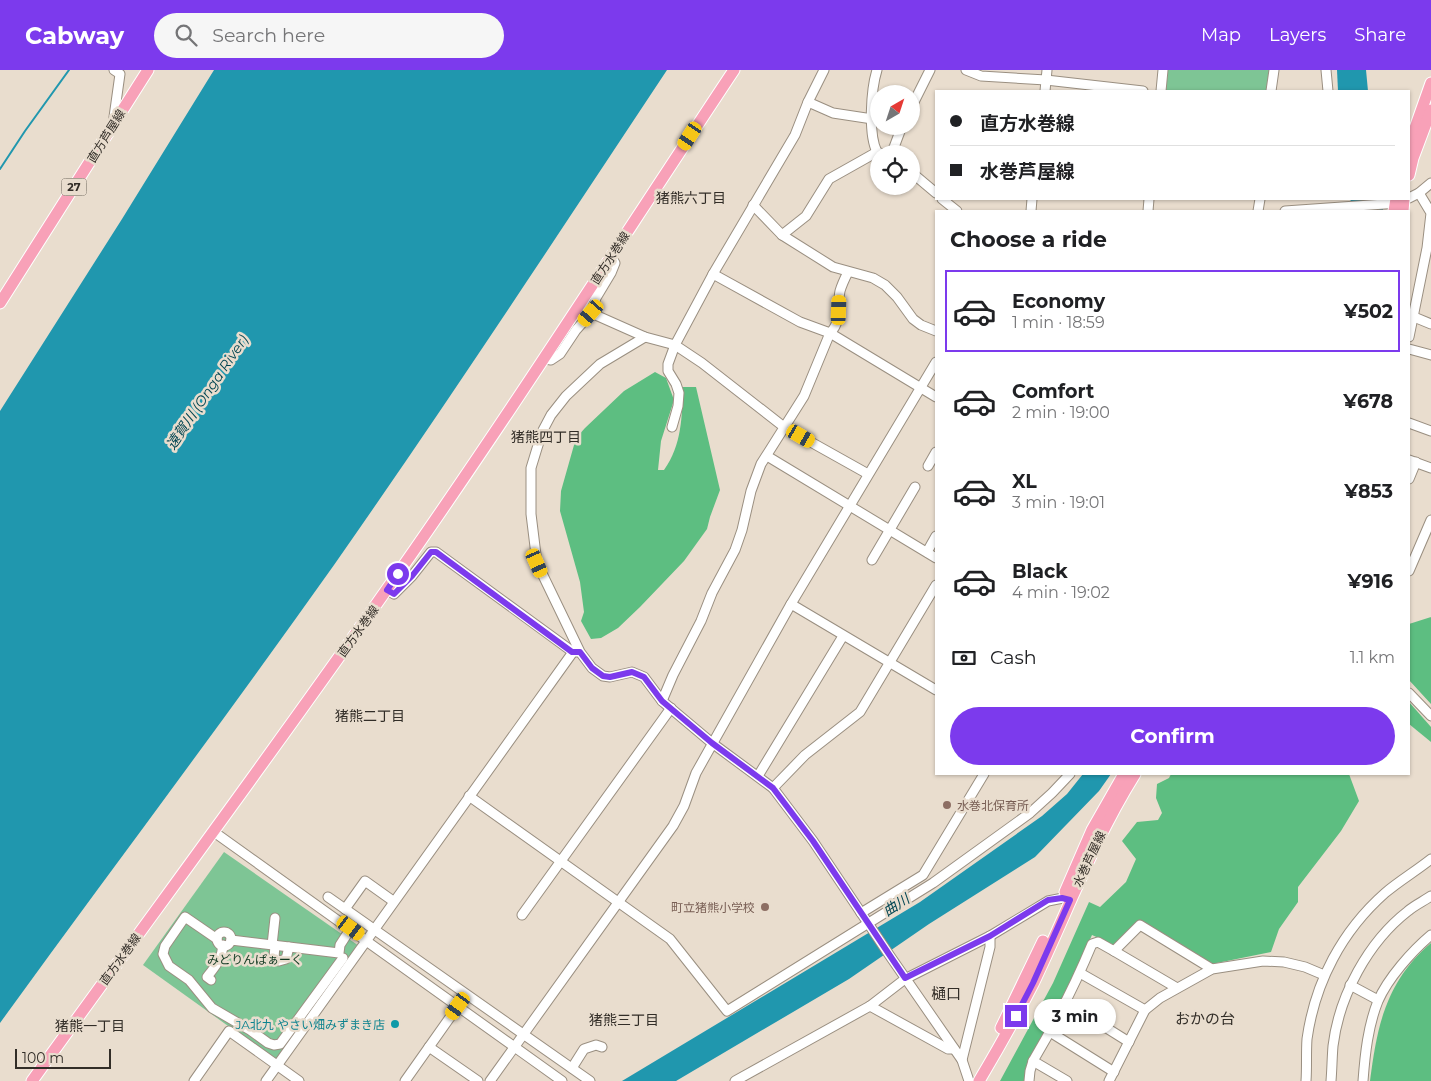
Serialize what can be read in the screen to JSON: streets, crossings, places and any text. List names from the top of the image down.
{
  "streets": {
    "main road": [
      "直方芦屋線",
      "27",
      "直方水巻線",
      "水巻芦屋線"
    ]
  },
  "districts": [
    "猪熊六丁目",
    "猪熊四丁目",
    "猪熊二丁目",
    "樋口",
    "おかの台",
    "猪熊三丁目",
    "猪熊一丁目"
  ],
  "water": ["遠賀川 (Onga River)", "曲川"],
  "parks": ["みどりんぱぁーく"],
  "places": ["水巻北保育所", "町立猪熊小学校", "JA北九 やさい畑みずまき店"],
  "scale_bar": "100 m",
  "north": "top right",
  "page": {
    "header": "Cabway",
    "search": "Search here",
    "nav": ["Map", "Layers", "Share"],
    "banner": ["直方水巻線", "水巻芦屋線"],
    "heading": "Choose a ride",
    "list": [
      {
        "name": "Economy",
        "note": "1 min · 18:59",
        "value": "¥502"
      },
      {
        "name": "Comfort",
        "note": "2 min · 19:00",
        "value": "¥678"
      },
      {
        "name": "XL",
        "note": "3 min · 19:01",
        "value": "¥853"
      },
      {
        "name": "Black",
        "note": "4 min · 19:02",
        "value": "¥916"
      }
    ],
    "pay": ["Cash", "1.1 km"],
    "buttons": "Confirm",
    "bubble": "3 min",
    "scale": "100 m"
  }
}
